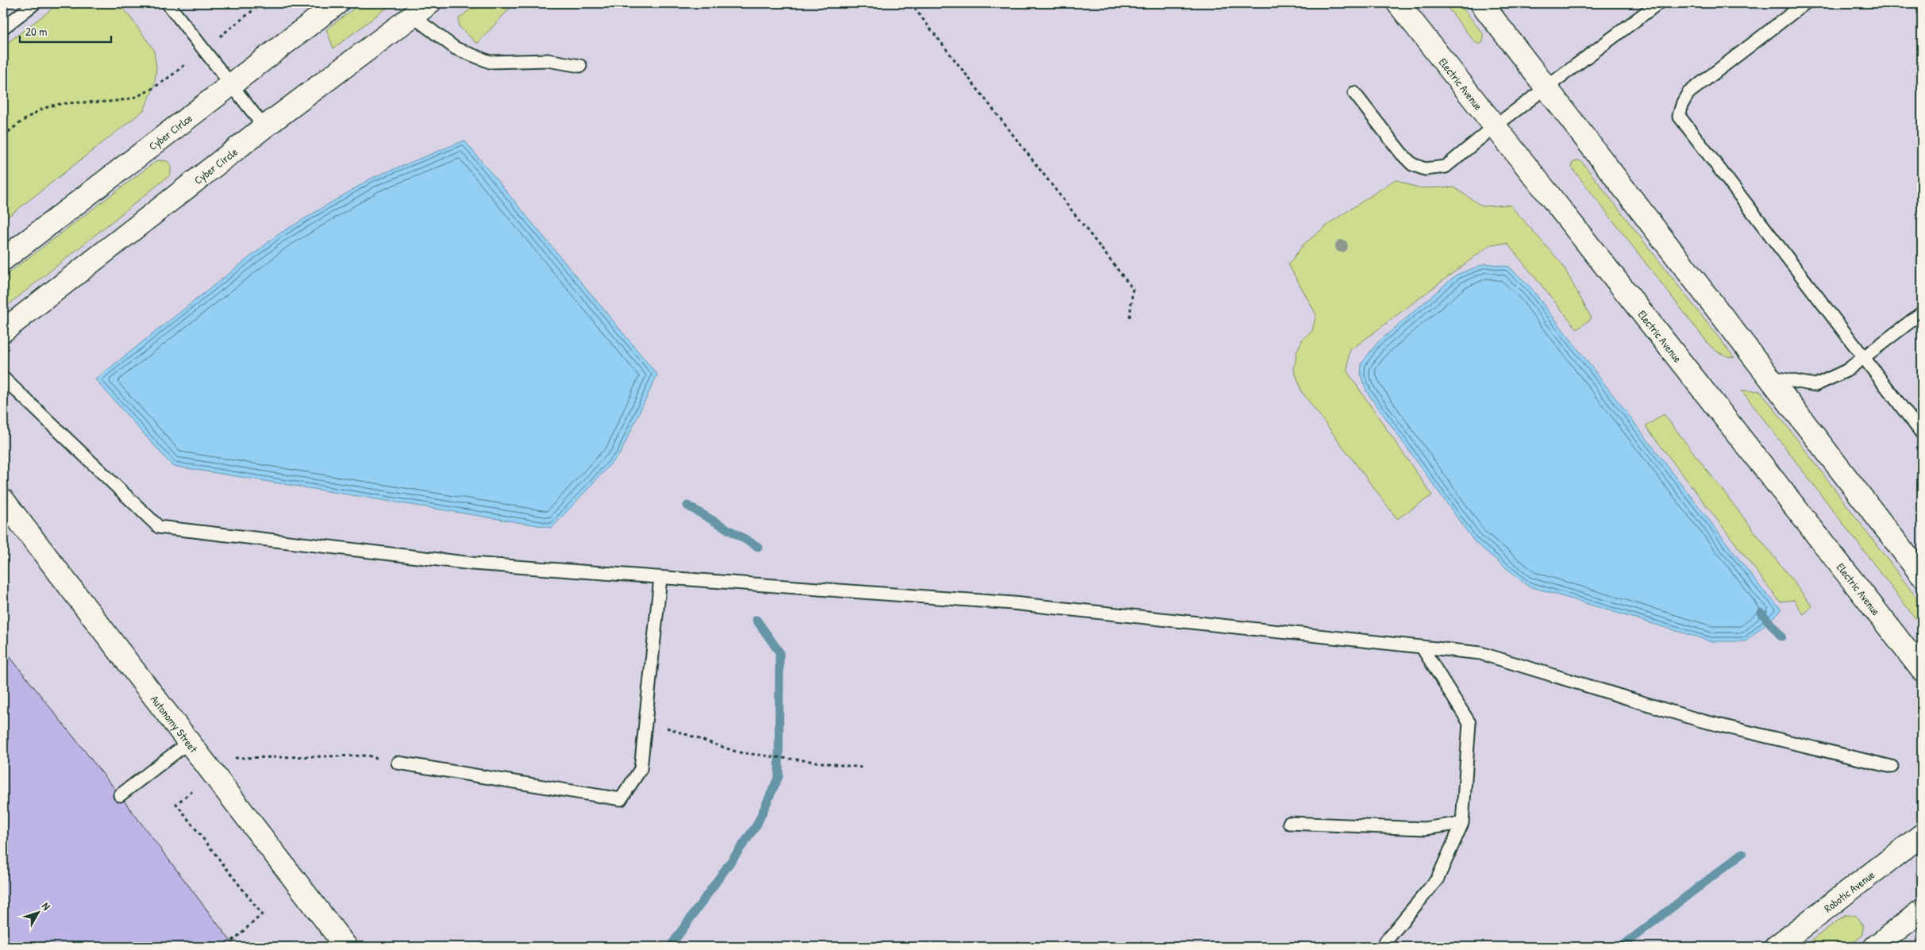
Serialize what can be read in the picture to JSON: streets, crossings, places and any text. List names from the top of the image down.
{
  "streets": {
    "street": [
      "Electric Avenue",
      "Cyber Cirlce",
      "Cyber Circle",
      "Autonomy Street",
      "Robotic Avenue"
    ]
  },
  "scale_bar": "20 m",
  "north": "top right"
}
